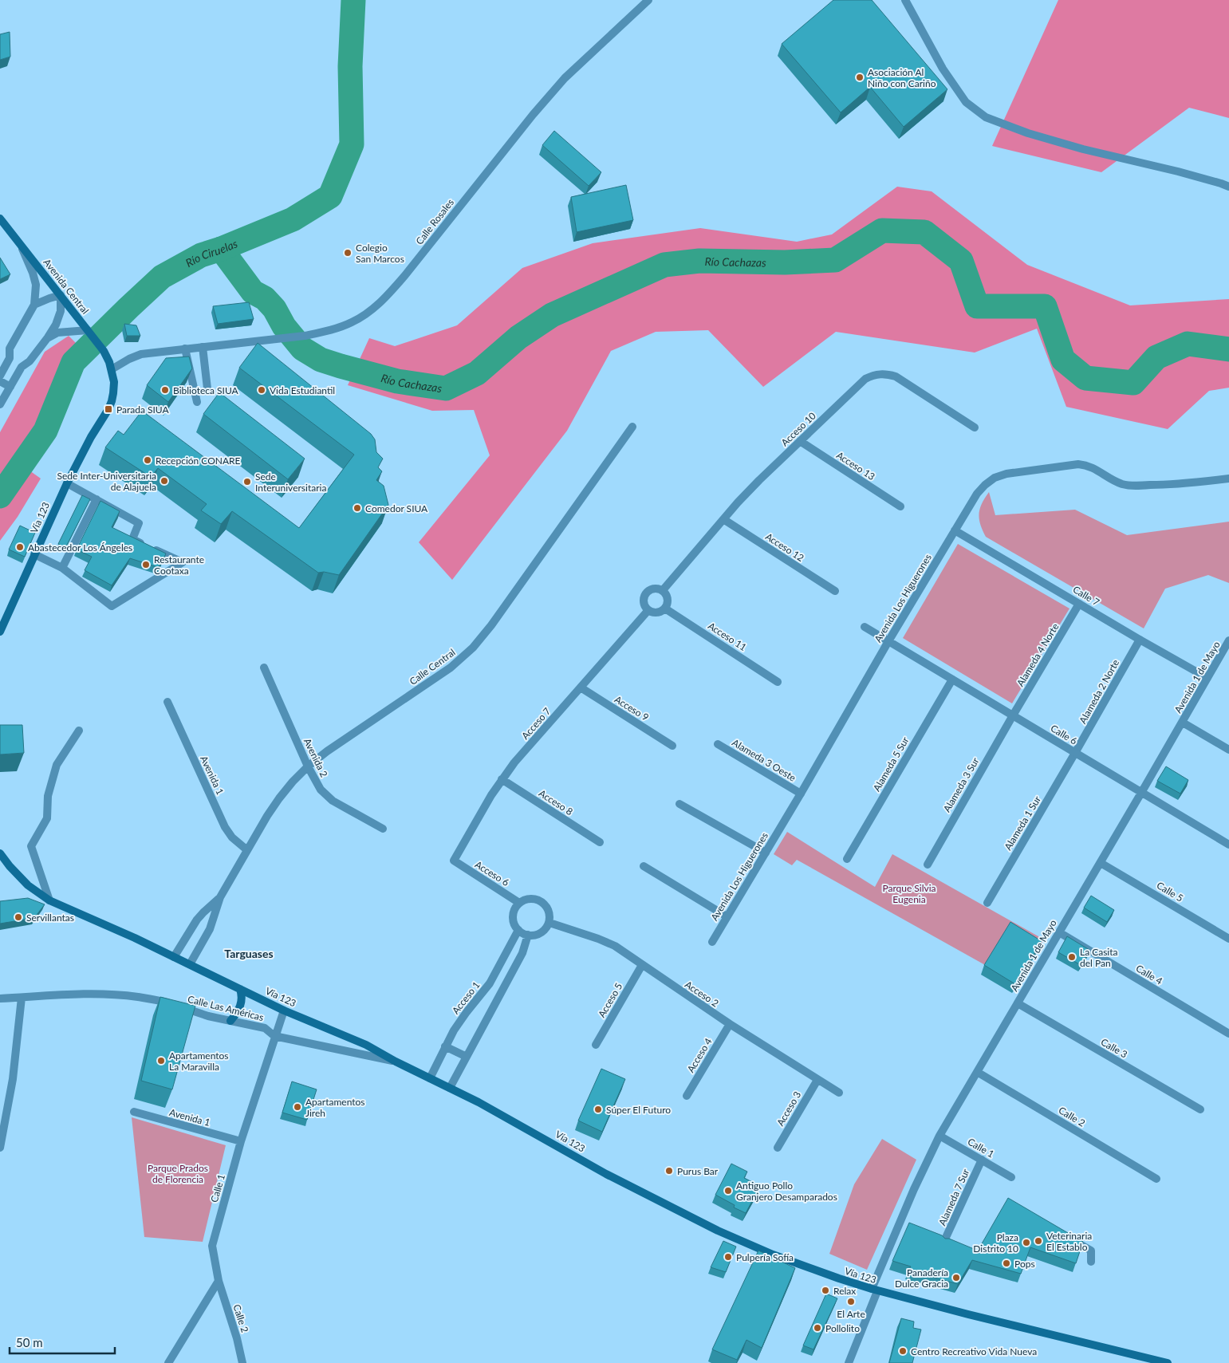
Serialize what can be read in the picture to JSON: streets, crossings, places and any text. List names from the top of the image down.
{
  "streets": {
    "main road": ["Avenida Central", "Vía 123"],
    "street": [
      "Calle Rosales",
      "Acceso 10",
      "Acceso 13",
      "Acceso 12",
      "Calle 7",
      "Avenida Los Higuerones",
      "Acceso 11",
      "Alameda 4 Norte",
      "Calle Central",
      "Avenida 1 de Mayo",
      "Alameda 2 Norte",
      "Acceso 9",
      "Acceso 7",
      "Calle 6",
      "Avenida 2",
      "Alameda 3 Oeste",
      "Alameda 5 Sur",
      "Avenida 1",
      "Alameda 3 Sur",
      "Acceso 8",
      "Alameda 1 Sur",
      "Acceso 6",
      "Calle 5",
      "Calle 4",
      "Acceso 2",
      "Acceso 1",
      "Acceso 5",
      "Calle Las Américas",
      "Calle 3",
      "Acceso 4",
      "Acceso 3",
      "Calle 2",
      "Calle 1",
      "Alameda 7 Sur"
    ]
  },
  "crossings": [
    ["Calle Rosales", "Avenida Central"],
    ["Calle Rosales", "Vía 123"],
    ["Avenida Central", "Vía 123"],
    ["Acceso 10", "Acceso 13"],
    ["Acceso 10", "Acceso 12"],
    ["Acceso 10", "Acceso 11"],
    ["Acceso 10", "Acceso 7"],
    ["Vía 123", "Calle Central"],
    ["Vía 123", "Avenida 1 de Mayo"],
    ["Vía 123", "Acceso 1"],
    ["Vía 123", "Calle Las Américas"],
    ["Vía 123", "Calle 1"],
    ["Calle 7", "Avenida Los Higuerones"],
    ["Calle 7", "Alameda 4 Norte"],
    ["Calle 7", "Avenida 1 de Mayo"],
    ["Calle 7", "Alameda 2 Norte"],
    ["Avenida Los Higuerones", "Calle 6"],
    ["Avenida Los Higuerones", "Alameda 3 Oeste"],
    ["Acceso 11", "Acceso 7"],
    ["Alameda 4 Norte", "Calle 6"],
    ["Alameda 4 Norte", "Alameda 3 Sur"],
    ["Calle Central", "Avenida 2"],
    ["Calle Central", "Avenida 1"],
    ["Avenida 1 de Mayo", "Calle 6"],
    ["Avenida 1 de Mayo", "Calle 5"],
    ["Avenida 1 de Mayo", "Calle 4"],
    ["Avenida 1 de Mayo", "Calle 3"],
    ["Avenida 1 de Mayo", "Calle 2"],
    ["Avenida 1 de Mayo", "Calle 1"],
    ["Alameda 2 Norte", "Calle 6"],
    ["Alameda 2 Norte", "Alameda 1 Sur"],
    ["Acceso 9", "Acceso 7"],
    ["Acceso 7", "Acceso 8"],
    ["Acceso 7", "Acceso 6"],
    ["Calle 6", "Alameda 5 Sur"],
    ["Calle 6", "Alameda 3 Sur"],
    ["Calle 6", "Alameda 1 Sur"],
    ["Avenida 1", "Calle 1"],
    ["Acceso 6", "Acceso 2"],
    ["Acceso 6", "Acceso 1"],
    ["Acceso 2", "Acceso 1"],
    ["Acceso 2", "Acceso 5"],
    ["Acceso 2", "Acceso 4"],
    ["Acceso 2", "Acceso 3"],
    ["Calle Las Américas", "Calle 1"],
    ["Calle 2", "Calle 1"],
    ["Calle 1", "Alameda 7 Sur"]
  ],
  "districts": ["Targuases"],
  "water": ["Río Ciruelas", "Río Cachazas"],
  "parks": ["Parque Silvia Eugenia", "Parque Prados de Florencia"],
  "places": {
    "other": [
      "Asociación Al Niño con Cariño",
      "Colegio San Marcos",
      "Biblioteca SIUA",
      "Vida Estudiantil",
      "Recepción CONARE",
      "Sede Inter-Universitaria de Alajuela",
      "Sede Interuniversitaria",
      "Comedor SIUA",
      "Abastecedor Los Ángeles",
      "Restaurante Cootaxa",
      "Servillantas",
      "La Casita del Pan",
      "Apartamentos La Maravilla",
      "Apartamentos Jireh",
      "Súper El Futuro",
      "Purus Bar",
      "Antiguo Pollo Granjero Desamparados",
      "Veterinaria El Establo",
      "Plaza Distrito 10",
      "Pulpería Sofía",
      "Pops",
      "Panadería Dulce Gracia",
      "Relax",
      "El Arte",
      "Pollolito",
      "Centro Recreativo Vida Nueva"
    ],
    "transit": ["Parada SIUA"]
  },
  "scale_bar": "50 m"
}
